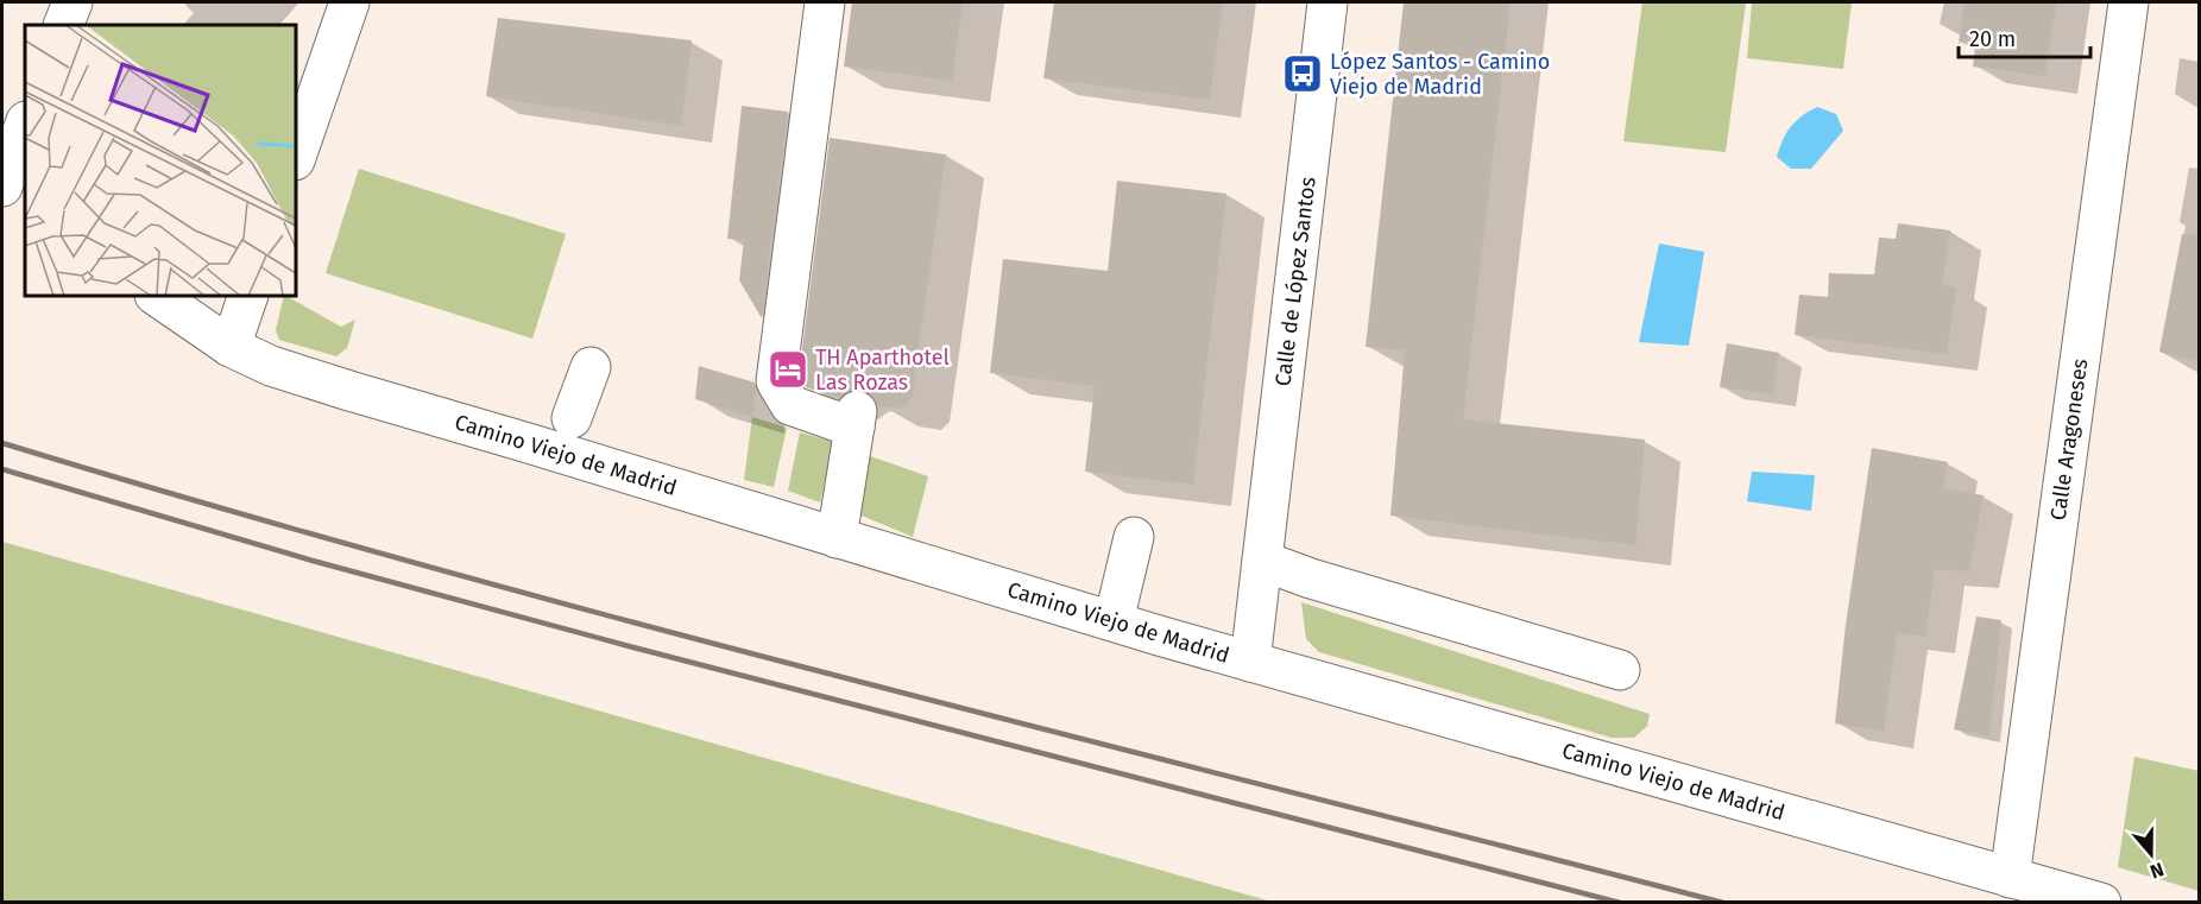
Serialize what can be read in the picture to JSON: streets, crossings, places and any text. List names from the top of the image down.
{
  "streets": {
    "street": ["Calle de López Santos", "Calle Aragoneses", "Camino Viejo de Madrid"]
  },
  "crossings": [
    ["Calle de López Santos", "Camino Viejo de Madrid"],
    ["Calle Aragoneses", "Camino Viejo de Madrid"]
  ],
  "places": {
    "bus stop": ["López Santos - Camino Viejo de Madrid"],
    "hotel": ["TH Aparthotel Las Rozas"]
  },
  "scale_bar": "20 m",
  "north": "bottom"
}
